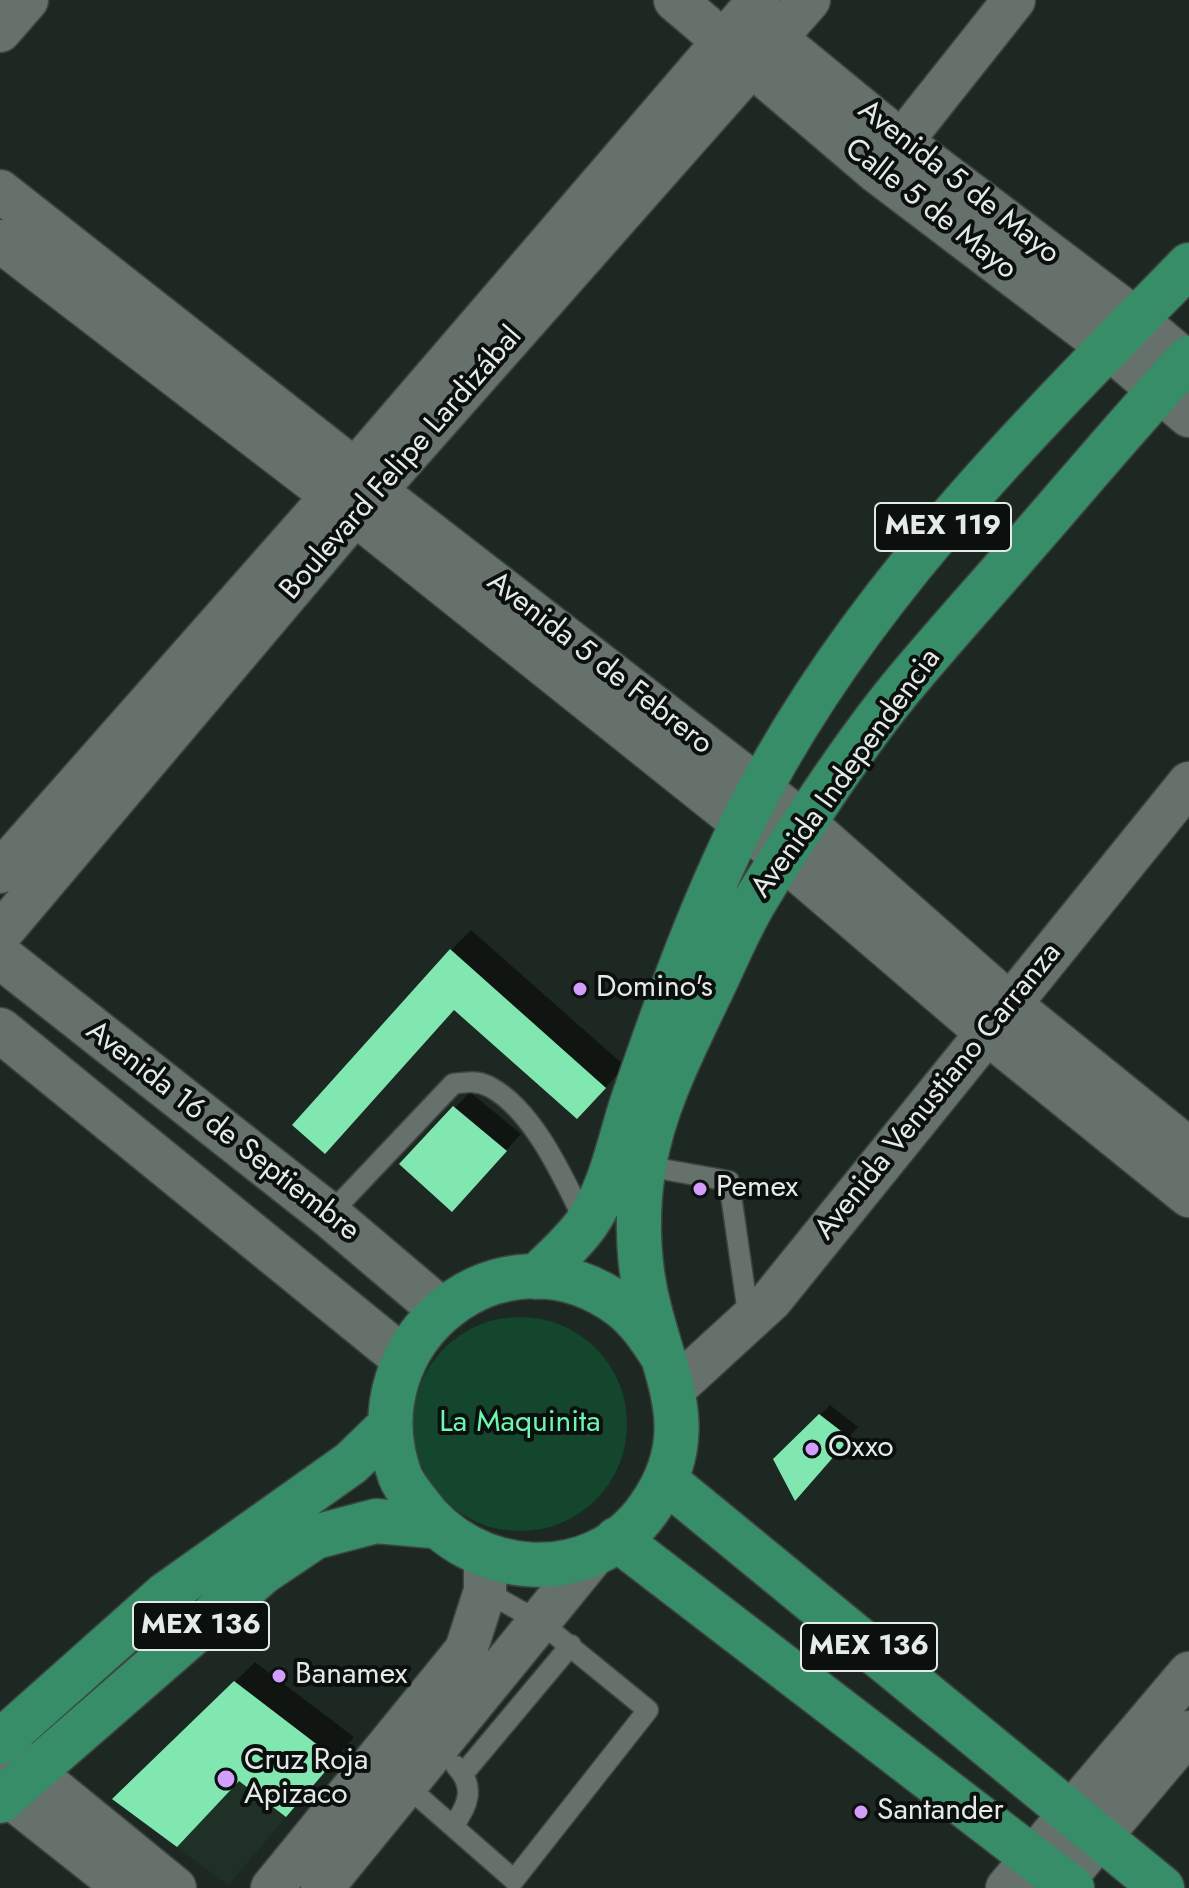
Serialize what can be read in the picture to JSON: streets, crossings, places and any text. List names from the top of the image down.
{
  "streets": {
    "main road": [
      "MEX 119",
      "Avenida Independencia",
      "Avenida 16 de Septiembre",
      "MEX 136"
    ],
    "street": [
      "Avenida 5 de Mayo",
      "Calle 5 de Mayo",
      "Boulevard Felipe Lardizábal",
      "Avenida 5 de Febrero",
      "Avenida Venustiano Carranza"
    ]
  },
  "crossings": [
    ["Avenida 5 de Mayo", "Calle 5 de Mayo"],
    ["Avenida 5 de Mayo", "Avenida Independencia"],
    ["Calle 5 de Mayo", "Boulevard Felipe Lardizábal"],
    ["Boulevard Felipe Lardizábal", "Avenida 5 de Febrero"],
    ["Avenida 5 de Febrero", "Avenida Independencia"],
    ["Avenida 5 de Febrero", "Avenida Venustiano Carranza"],
    ["Avenida Independencia", "Avenida Venustiano Carranza"],
    ["Avenida Independencia", "MEX 136"]
  ],
  "parks": ["La Maquinita"],
  "places": [
    "Domino's",
    "Pemex",
    "Oxxo",
    "Banamex",
    "Cruz Roja Apizaco",
    "Santander"
  ]
}
